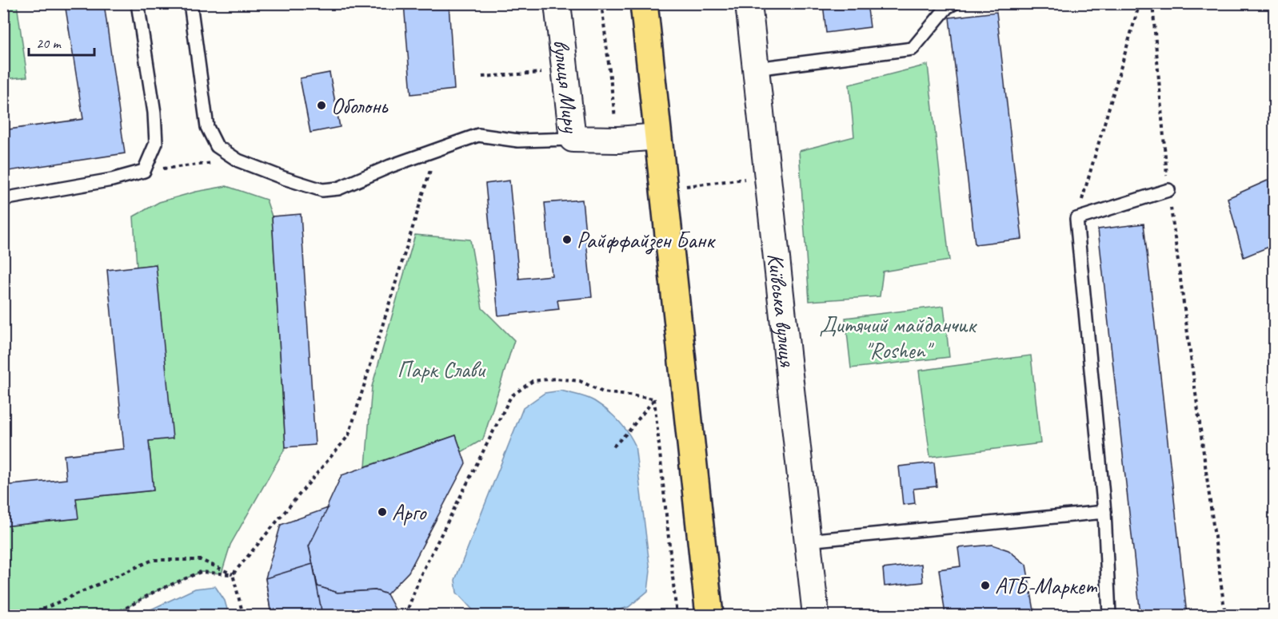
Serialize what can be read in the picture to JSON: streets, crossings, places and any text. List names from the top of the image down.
{
  "streets": {
    "street": ["вулиця Миру", "Київська вулиця"]
  },
  "parks": ["Дитячий майданчик \"Roshen\"", "Парк Слави"],
  "places": [
    "Оболонь",
    "Райффайзен Банк",
    "Арго",
    "АТБ-Маркет"
  ],
  "scale_bar": "20 m"
}
